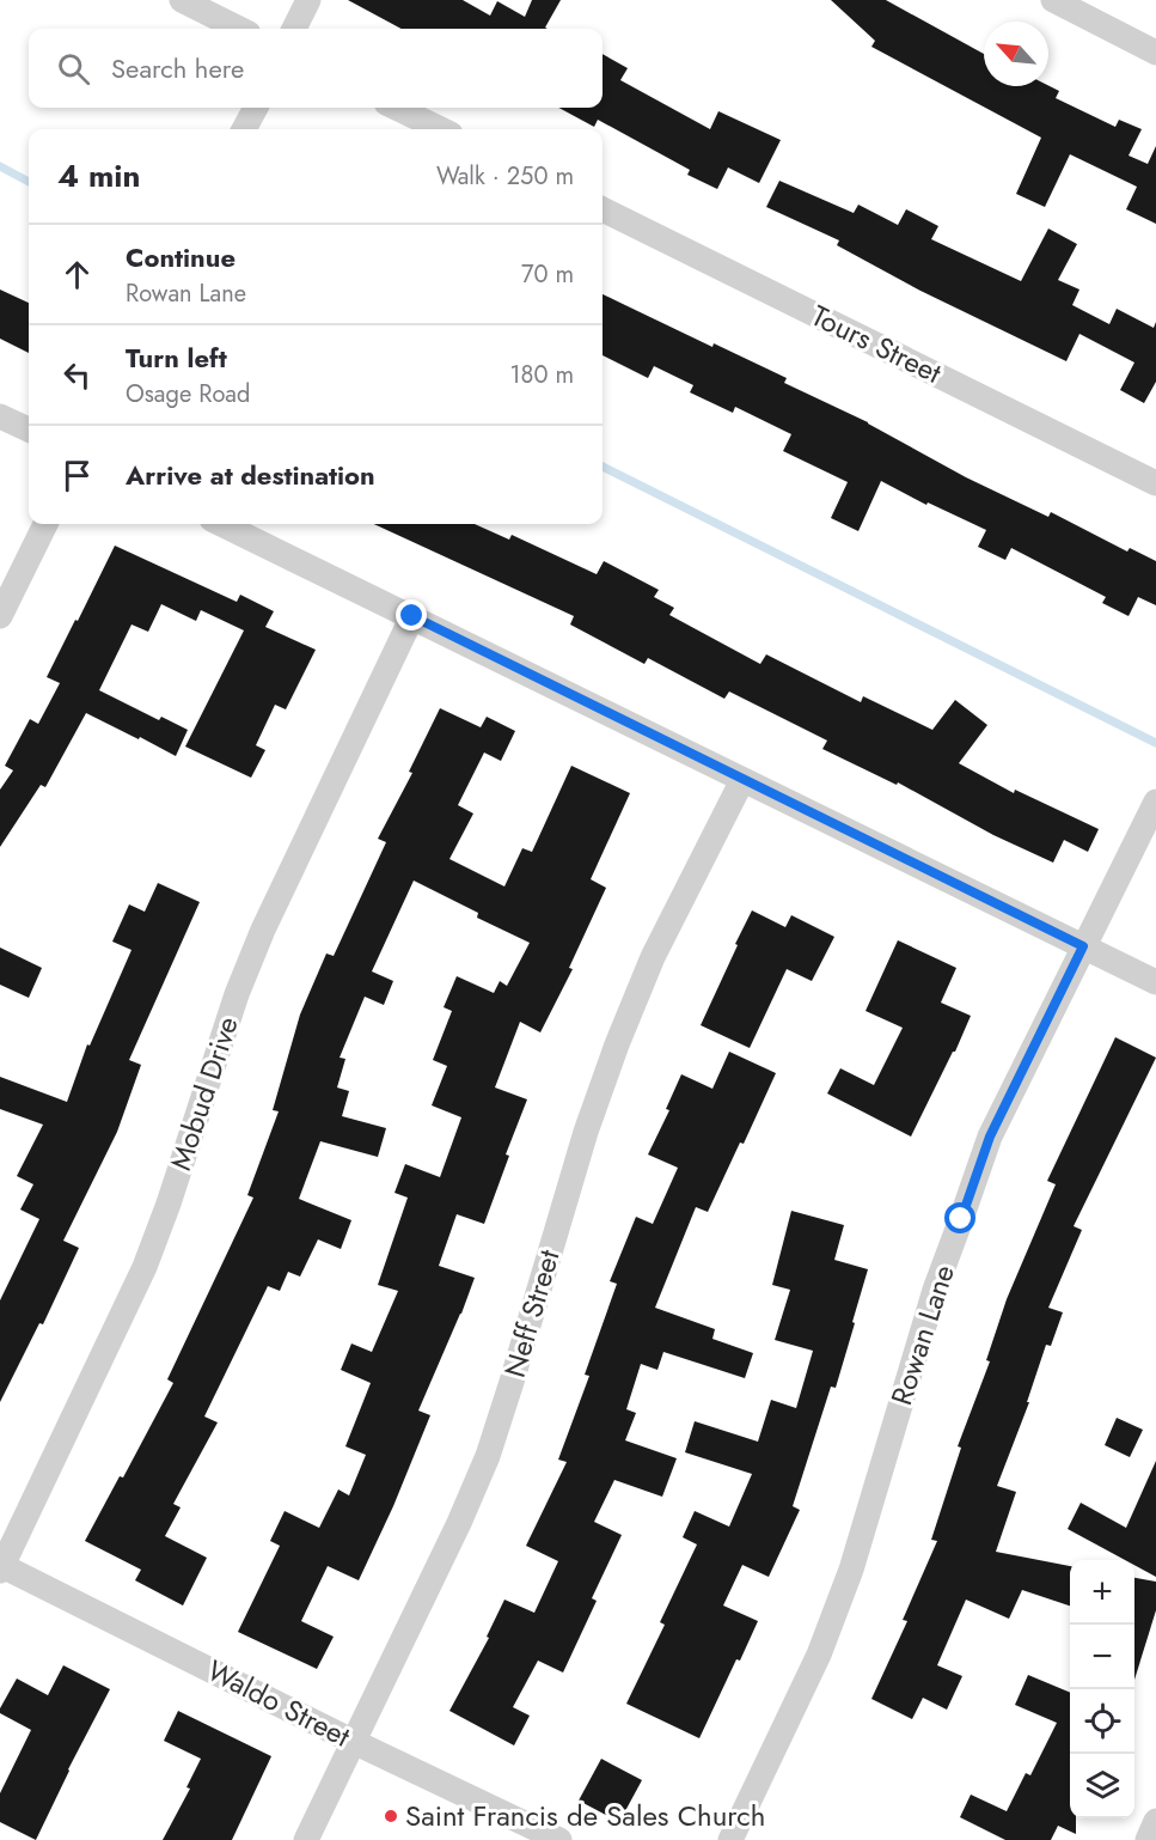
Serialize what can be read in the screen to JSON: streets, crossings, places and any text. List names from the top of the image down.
{
  "streets": {
    "street": [
      "Tours Street",
      "Mobud Drive",
      "Neff Street",
      "Rowan Lane",
      "Waldo Street"
    ]
  },
  "crossings": [
    ["Mobud Drive", "Waldo Street"],
    ["Neff Street", "Waldo Street"]
  ],
  "places": ["Saint Francis de Sales Church"],
  "north": "top left",
  "page": {
    "search": "Search here",
    "heading": ["4 min", "Walk · 250 m"],
    "list": [
      ["Continue", "Rowan Lane", "70 m"],
      ["Turn left", "Osage Road", "180 m"],
      "Arrive at destination"
    ],
    "map_buttons": ["+", "−"]
  }
}
